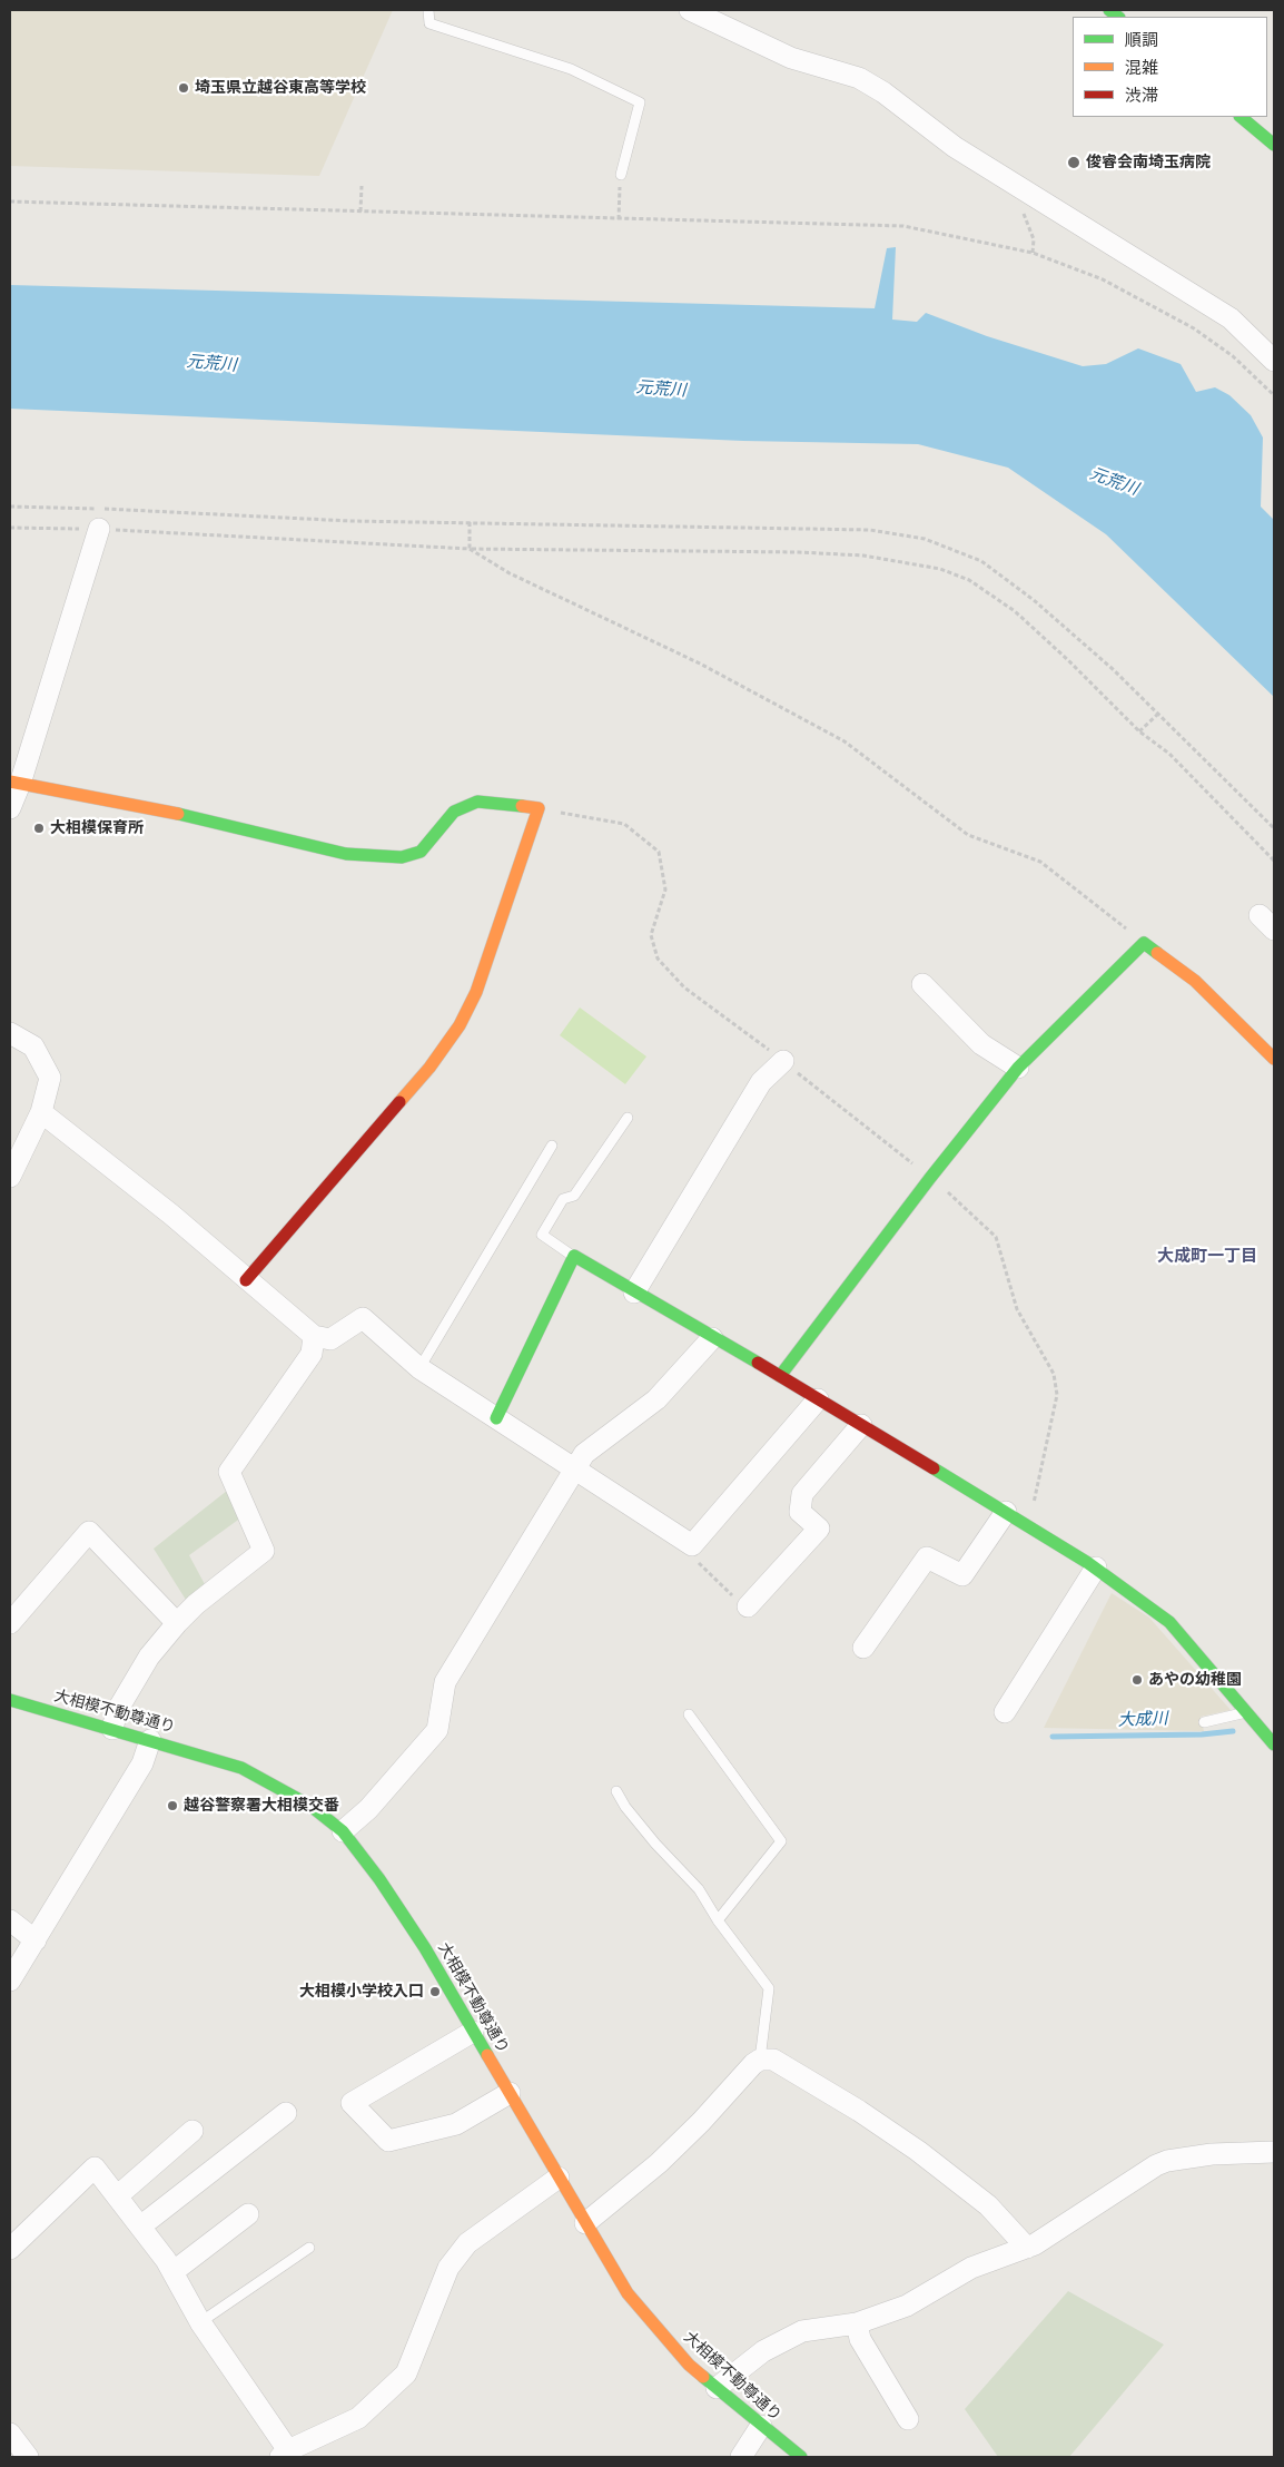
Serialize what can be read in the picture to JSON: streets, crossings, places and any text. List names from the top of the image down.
{
  "streets": {
    "street": ["大相模不動尊通り"]
  },
  "districts": ["大成町一丁目"],
  "water": ["元荒川", "大成川"],
  "places": [
    "埼玉県立越谷東高等学校",
    "俊睿会南埼玉病院",
    "大相模保育所",
    "あやの幼稚園",
    "越谷警察署大相模交番",
    "大相模小学校入口"
  ],
  "legend": ["順調", "混雑", "渋滞"]
}
